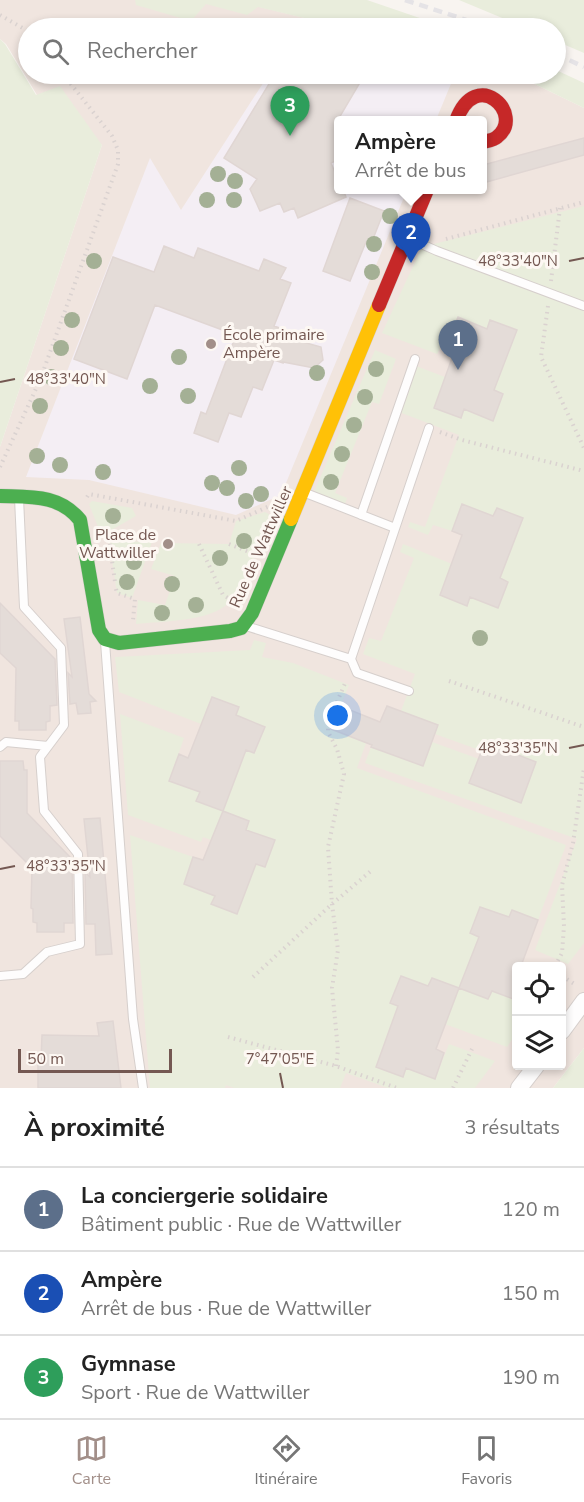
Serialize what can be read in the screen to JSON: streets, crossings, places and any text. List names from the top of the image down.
{
  "streets": {
    "street": ["Rue de Wattwiller"]
  },
  "places": ["École primaire Ampère", "Place de Wattwiller"],
  "scale_bar": "50 m",
  "page": {
    "search": "Rechercher",
    "pins": ["3", "2", "1"],
    "popup": ["Ampère", "Arrêt de bus"],
    "scale": "50 m",
    "heading": ["À proximité", "3 résultats"],
    "list": [
      {
        "mark": "1",
        "name": "La conciergerie solidaire",
        "note": "Bâtiment public · Rue de Wattwiller",
        "value": "120 m"
      },
      {
        "mark": "2",
        "name": "Ampère",
        "note": "Arrêt de bus · Rue de Wattwiller",
        "value": "150 m"
      },
      {
        "mark": "3",
        "name": "Gymnase",
        "note": "Sport · Rue de Wattwiller",
        "value": "190 m"
      }
    ],
    "nav": ["Carte", "Itinéraire", "Favoris"]
  },
  "coordinates": ["48°33'40\"N", "48°33'35\"N", "7°47'05\"E"]
}
